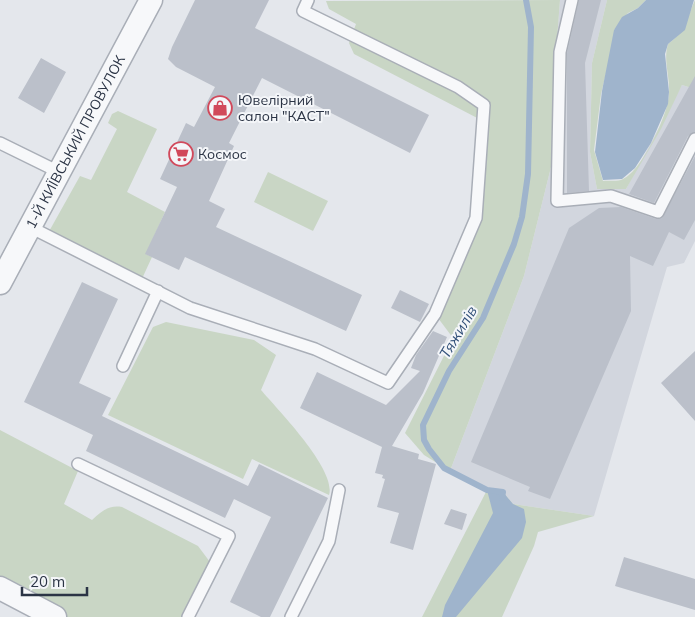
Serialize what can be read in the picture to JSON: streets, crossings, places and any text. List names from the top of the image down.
{
  "streets": {
    "street": ["1-Й КИЇВСЬКИЙ ПРОВУЛОК"]
  },
  "water": ["Тяжилів"],
  "places": {
    "shop": ["Ювелірний салон \"КАСТ\""],
    "supermarket": ["Космос"]
  },
  "scale_bar": "20 m"
}
